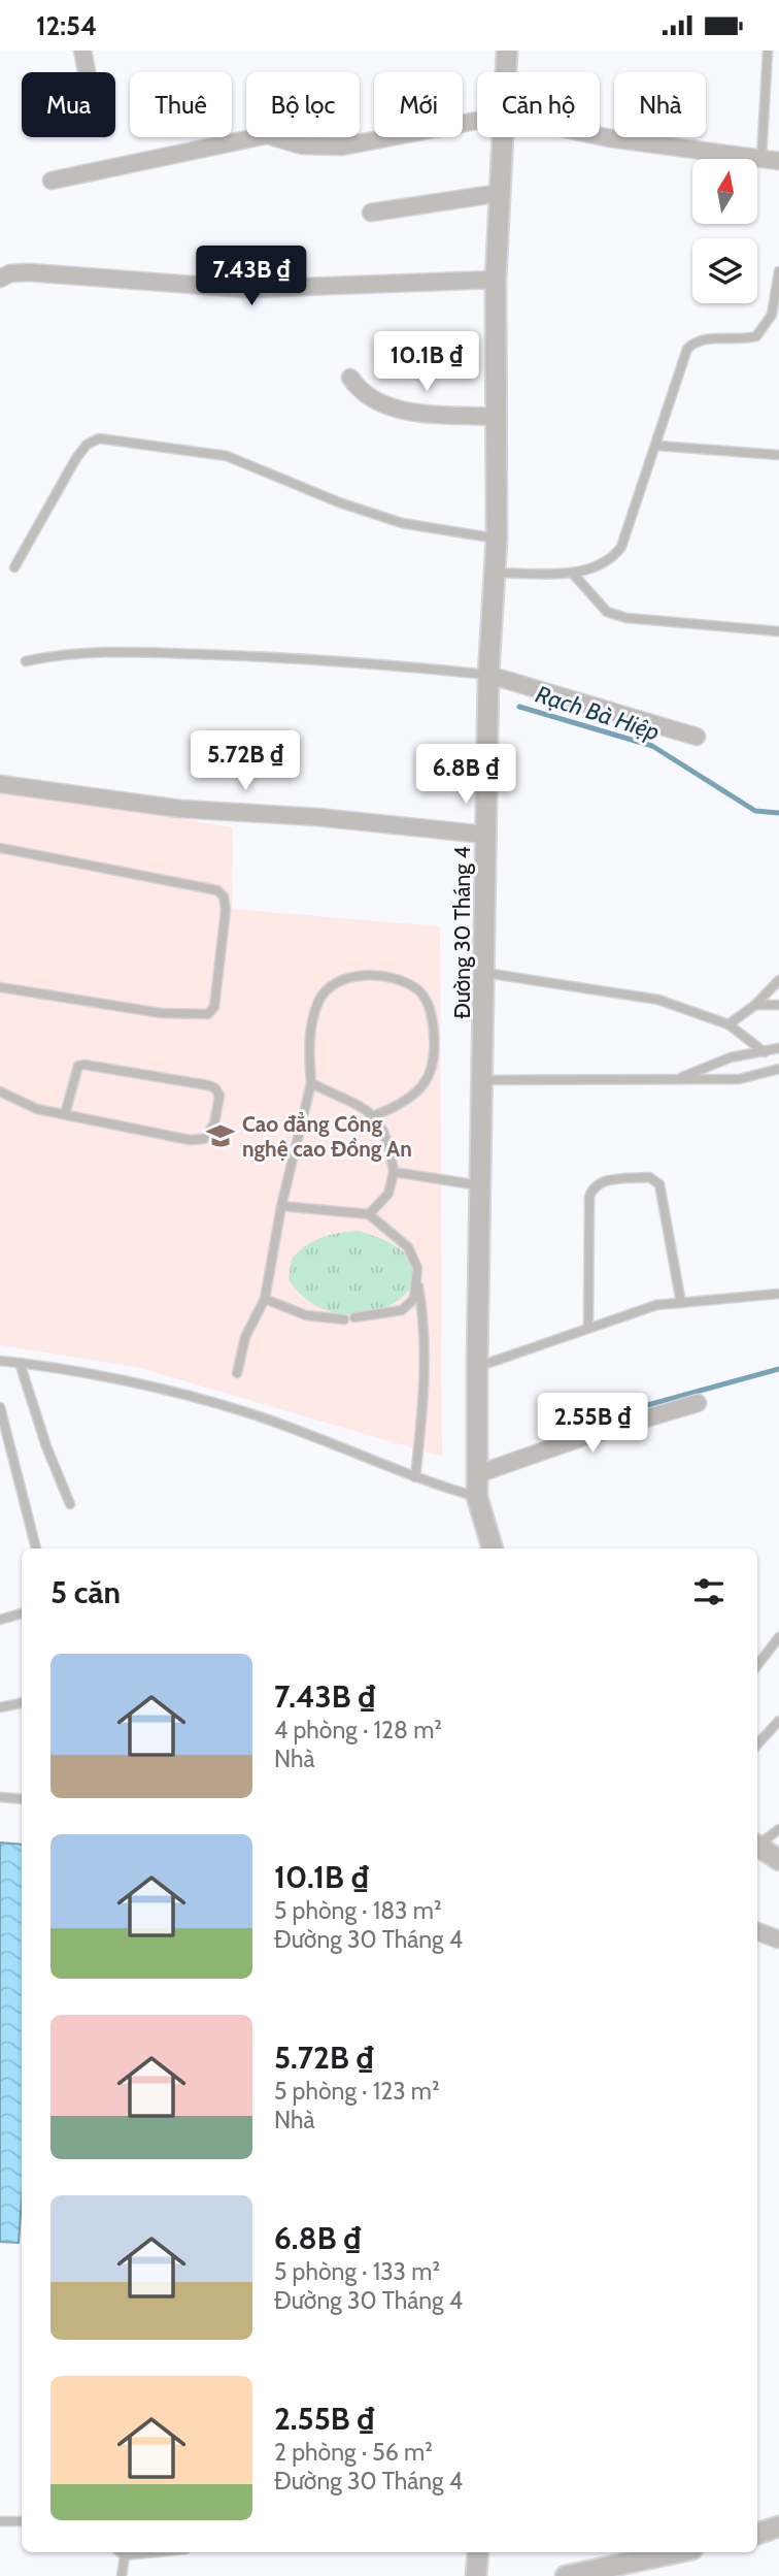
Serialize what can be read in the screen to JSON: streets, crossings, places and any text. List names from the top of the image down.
{
  "streets": {
    "street": ["Đường 30 Tháng 4"]
  },
  "water": ["Rạch Bà Hiệp"],
  "places": {
    "school or university": ["Cao đẳng Công nghệ cao Đồng An"]
  },
  "north": "top",
  "page": {
    "status": "12:54",
    "chip": [
      "Mua",
      "Thuê",
      "Bộ lọc",
      "Mới",
      "Căn hộ",
      "Nhà"
    ],
    "price": [
      "7.43B ₫",
      "10.1B ₫",
      "5.72B ₫",
      "6.8B ₫",
      "2.55B ₫"
    ],
    "heading": "5 căn",
    "list": [
      {
        "name": "7.43B ₫",
        "note": "4 phòng · 128 m² · Nhà"
      },
      {
        "name": "10.1B ₫",
        "note": "5 phòng · 183 m² · Đường 30 Tháng 4"
      },
      {
        "name": "5.72B ₫",
        "note": "5 phòng · 123 m² · Nhà"
      },
      {
        "name": "6.8B ₫",
        "note": "5 phòng · 133 m² · Đường 30 Tháng 4"
      },
      {
        "name": "2.55B ₫",
        "note": "2 phòng · 56 m² · Đường 30 Tháng 4"
      }
    ]
  }
}
